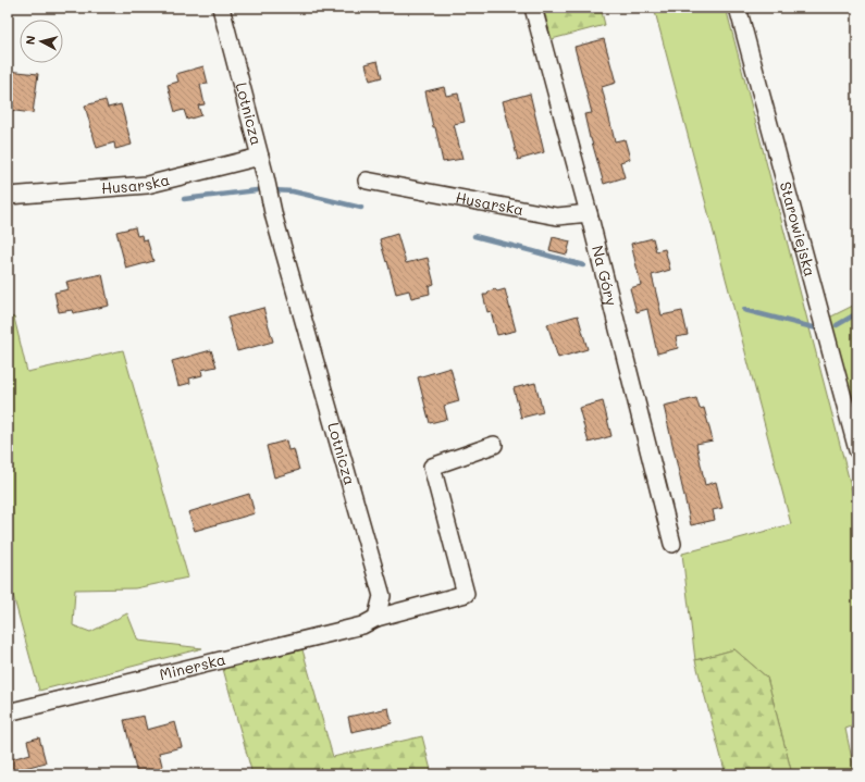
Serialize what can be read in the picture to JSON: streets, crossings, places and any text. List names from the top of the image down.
{
  "streets": {
    "street": [
      "Lotnicza",
      "Husarska",
      "Starowiejska",
      "Na Góry",
      "Minerska"
    ]
  },
  "crossings": [
    ["Lotnicza", "Husarska"],
    ["Lotnicza", "Minerska"],
    ["Husarska", "Na Góry"]
  ],
  "north": "left"
}
